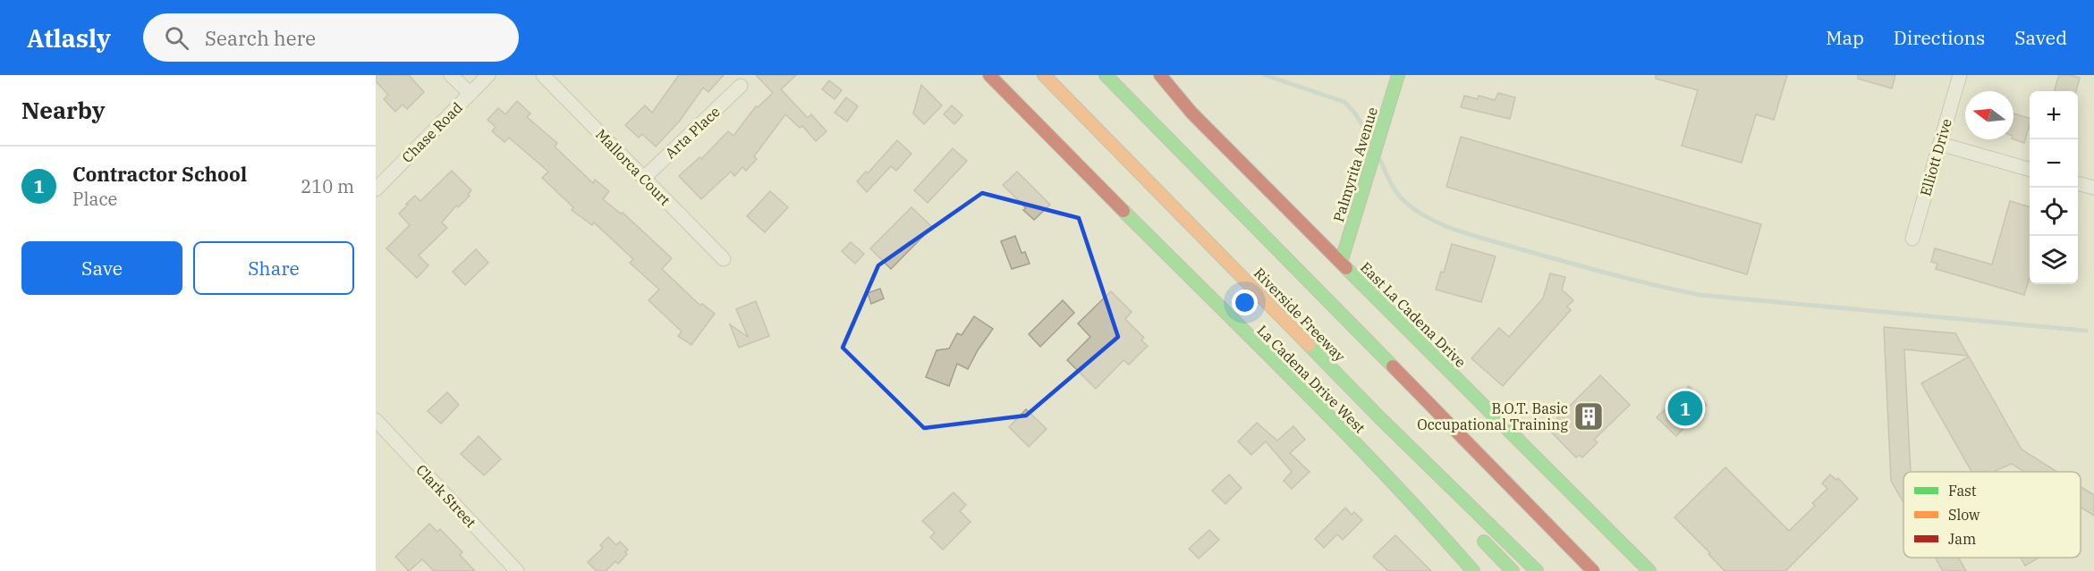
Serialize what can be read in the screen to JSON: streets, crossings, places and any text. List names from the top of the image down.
{
  "streets": {
    "main road": [
      "Palmyrita Avenue",
      "Riverside Freeway",
      "East La Cadena Drive",
      "La Cadena Drive West"
    ],
    "street": [
      "Chase Road",
      "Arta Place",
      "Elliott Drive",
      "Mallorca Court",
      "Clark Street"
    ]
  },
  "crossings": [
    ["Arta Place", "Mallorca Court"],
    ["Palmyrita Avenue", "East La Cadena Drive"]
  ],
  "places": {
    "building": ["B.O.T. Basic Occupational Training"]
  },
  "legend": ["Fast", "Slow", "Jam"],
  "north": "left",
  "page": {
    "header": "Atlasly",
    "search": "Search here",
    "nav": ["Map", "Directions", "Saved"],
    "heading": "Nearby",
    "map_buttons": ["+", "−"],
    "list": [
      {
        "mark": "1",
        "name": "Contractor School",
        "note": "Place",
        "value": "210 m"
      }
    ],
    "buttons": ["Save", "Share"],
    "pins": "1"
  }
}
